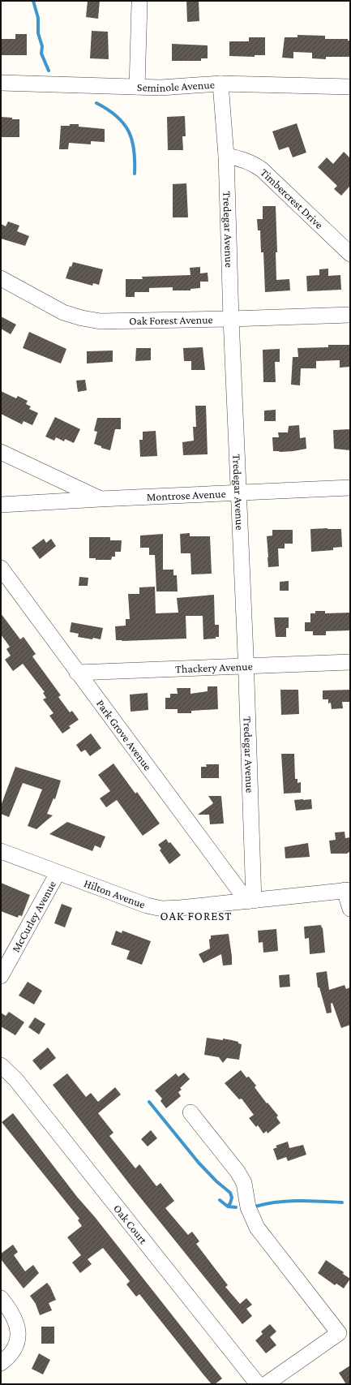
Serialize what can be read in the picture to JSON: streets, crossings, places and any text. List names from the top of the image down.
{
  "streets": {
    "street": [
      "Seminole Avenue",
      "Timbercrest Drive",
      "Tredegar Avenue",
      "Oak Forest Avenue",
      "Montrose Avenue",
      "Thackery Avenue",
      "Park Grove Avenue",
      "Hilton Avenue",
      "McCurley Avenue",
      "Oak Court"
    ]
  },
  "crossings": [
    ["Seminole Avenue", "Tredegar Avenue"],
    ["Timbercrest Drive", "Tredegar Avenue"],
    ["Tredegar Avenue", "Oak Forest Avenue"],
    ["Tredegar Avenue", "Montrose Avenue"],
    ["Tredegar Avenue", "Thackery Avenue"],
    ["Tredegar Avenue", "Park Grove Avenue"],
    ["Tredegar Avenue", "Hilton Avenue"],
    ["Thackery Avenue", "Park Grove Avenue"],
    ["Park Grove Avenue", "Hilton Avenue"],
    ["Hilton Avenue", "McCurley Avenue"]
  ],
  "districts": ["OAK FOREST"]
}
